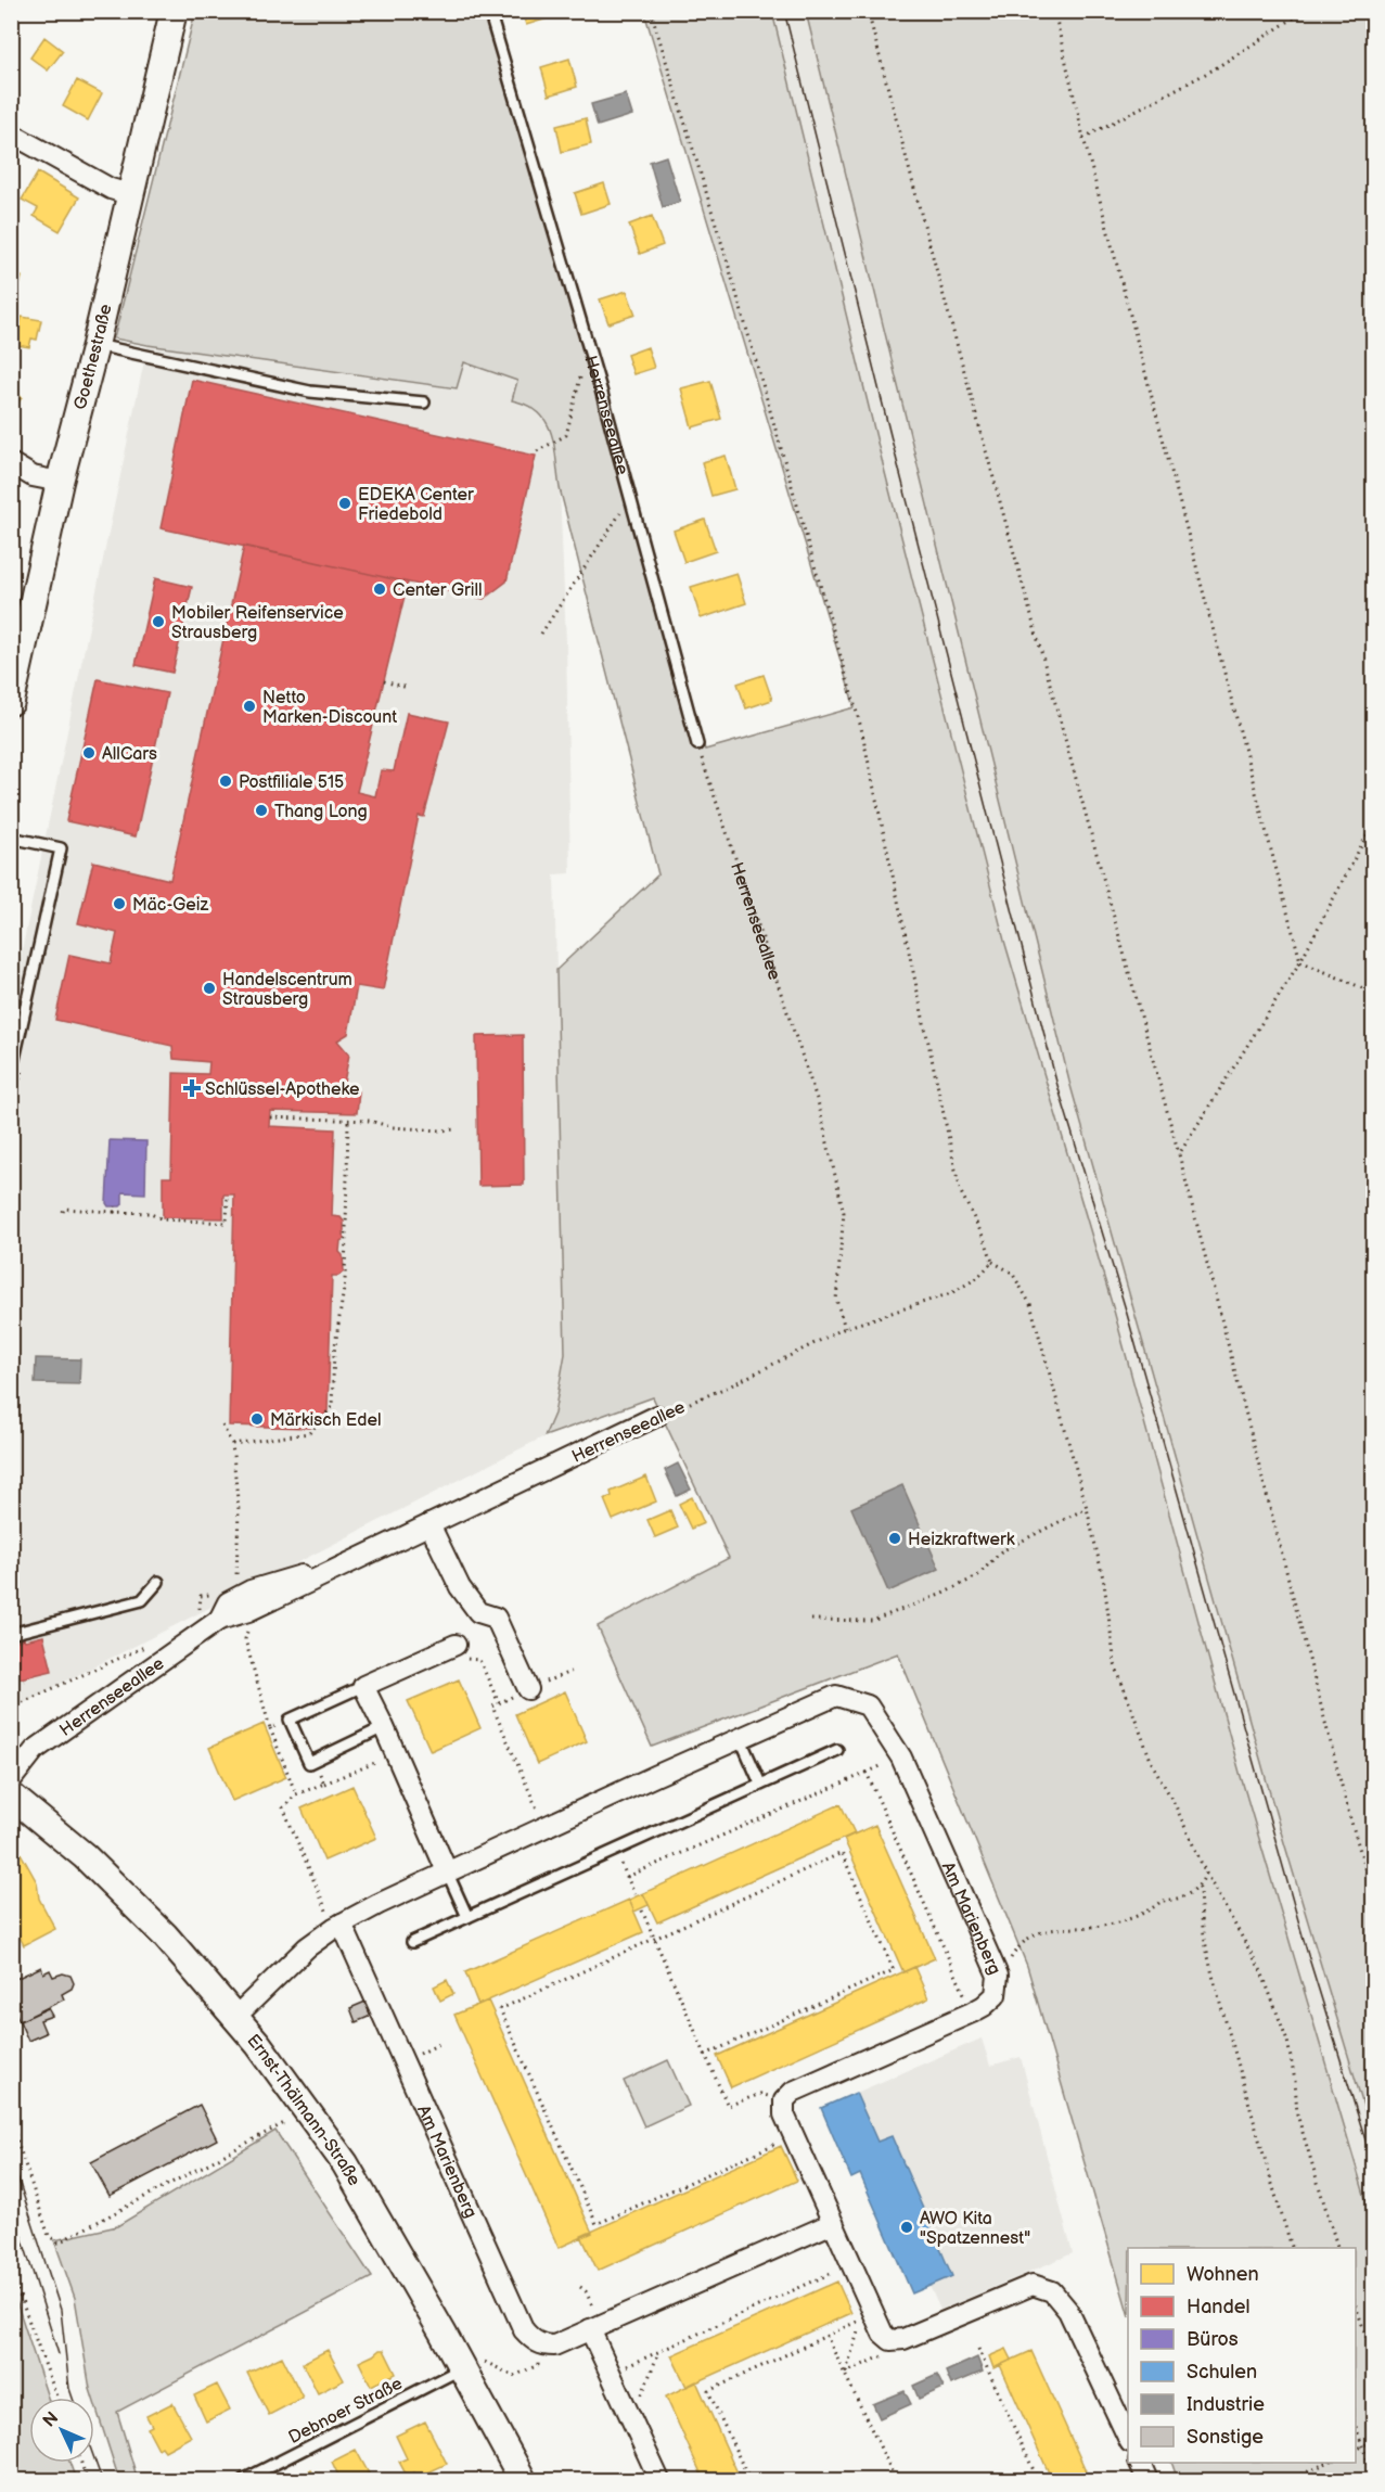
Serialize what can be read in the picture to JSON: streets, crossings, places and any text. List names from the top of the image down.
{
  "streets": {
    "main road": ["Goethestraße", "Ernst-Thälmann-Straße"],
    "street": ["Herrenseeallee", "Am Marienberg"],
    "lane": ["Debnoer Straße"]
  },
  "crossings": [
    ["Am Marienberg", "Ernst-Thälmann-Straße"],
    ["Ernst-Thälmann-Straße", "Debnoer Straße"]
  ],
  "places": {
    "other": [
      "EDEKA Center Friedebold",
      "Center Grill",
      "Mobiler Reifenservice Strausberg",
      "Netto Marken-Discount",
      "AllCars",
      "Postfiliale 515",
      "Thang Long",
      "Mäc-Geiz",
      "Handelscentrum Strausberg",
      "Märkisch Edel",
      "Heizkraftwerk",
      "AWO Kita \"Spatzennest\""
    ],
    "health": ["Schlüssel-Apotheke"]
  },
  "legend": [
    "Wohnen",
    "Handel",
    "Büros",
    "Schulen",
    "Industrie",
    "Sonstige"
  ],
  "north": "top left"
}
